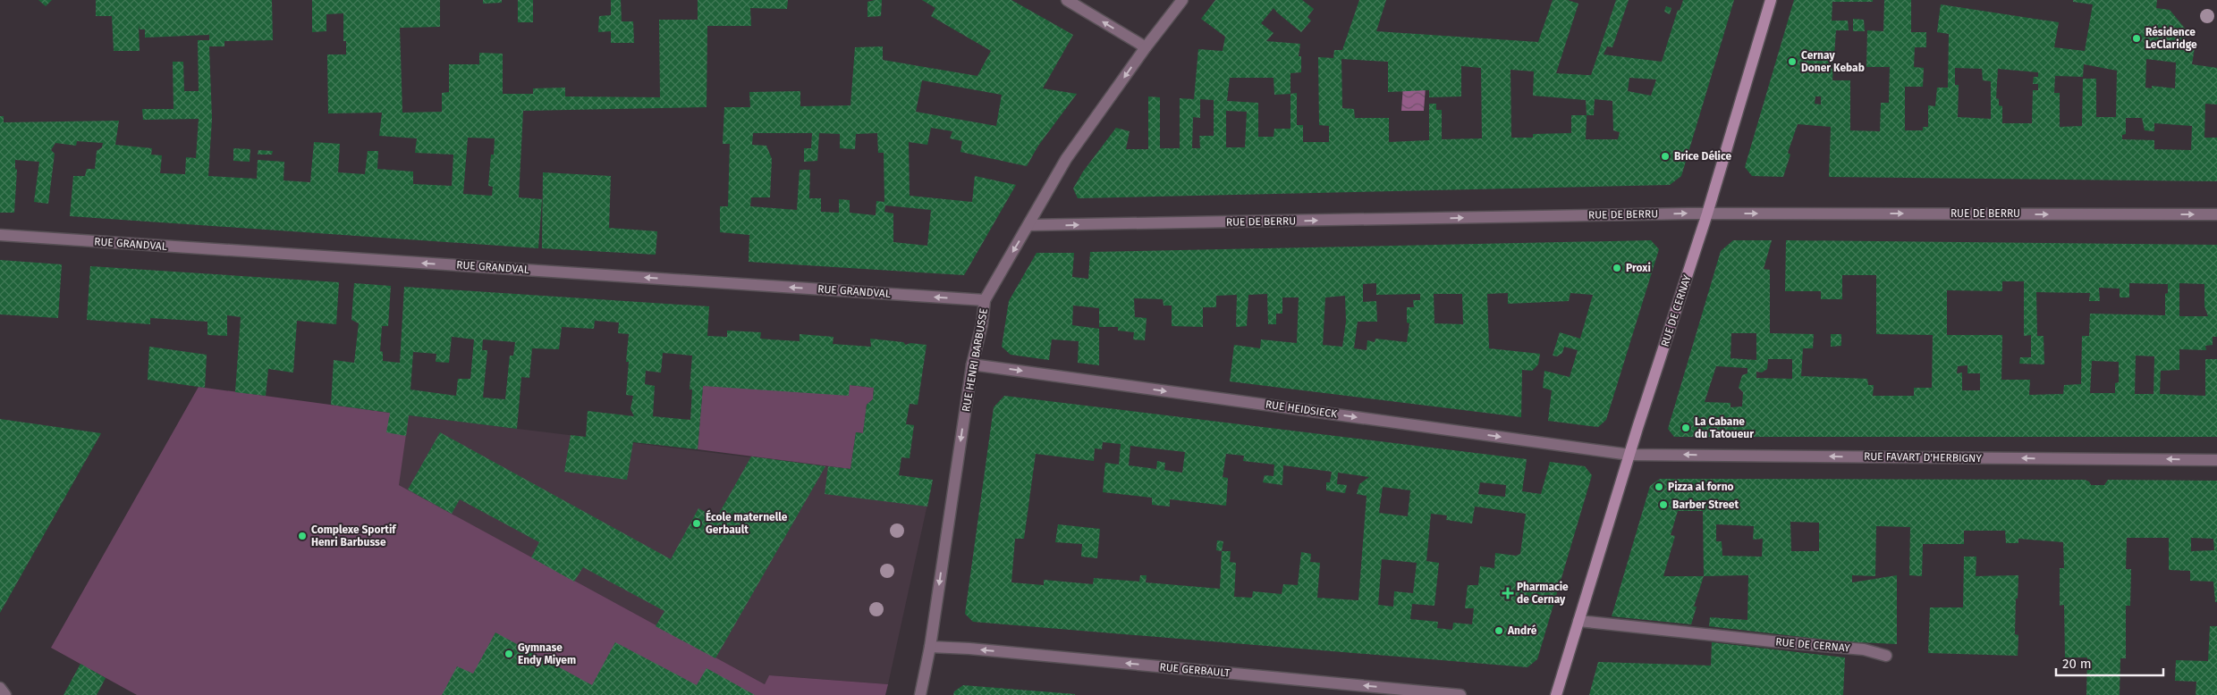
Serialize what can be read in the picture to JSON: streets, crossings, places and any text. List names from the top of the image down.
{
  "streets": {
    "main road": ["RUE DE CERNAY"],
    "street": [
      "RUE DE BERRU",
      "RUE GRANDVAL",
      "RUE HENRI BARBUSSE",
      "RUE HEIDSIECK",
      "RUE FAVART D'HERBIGNY",
      "RUE GERBAULT"
    ]
  },
  "crossings": [
    ["RUE DE BERRU", "RUE DE CERNAY"],
    ["RUE DE BERRU", "RUE HENRI BARBUSSE"],
    ["RUE GRANDVAL", "RUE HENRI BARBUSSE"],
    ["RUE DE CERNAY", "RUE HEIDSIECK"],
    ["RUE DE CERNAY", "RUE FAVART D'HERBIGNY"],
    ["RUE HENRI BARBUSSE", "RUE HEIDSIECK"],
    ["RUE HENRI BARBUSSE", "RUE GERBAULT"],
    ["RUE HEIDSIECK", "RUE FAVART D'HERBIGNY"]
  ],
  "one_way": [
    "RUE DE BERRU",
    "RUE GRANDVAL",
    "RUE HENRI BARBUSSE",
    "RUE HEIDSIECK",
    "RUE FAVART D'HERBIGNY",
    "RUE GERBAULT"
  ],
  "places": {
    "other": [
      "Résidence LeClaridge",
      "Cernay Doner Kebab",
      "Brice Délice",
      "Proxi",
      "La Cabane du Tatoueur",
      "Pizza al forno",
      "Barber Street",
      "École maternelle Gerbault",
      "Complexe Sportif Henri Barbusse",
      "André",
      "Gymnase Endy Miyem"
    ],
    "health": ["Pharmacie de Cernay"]
  },
  "scale_bar": "20 m"
}
